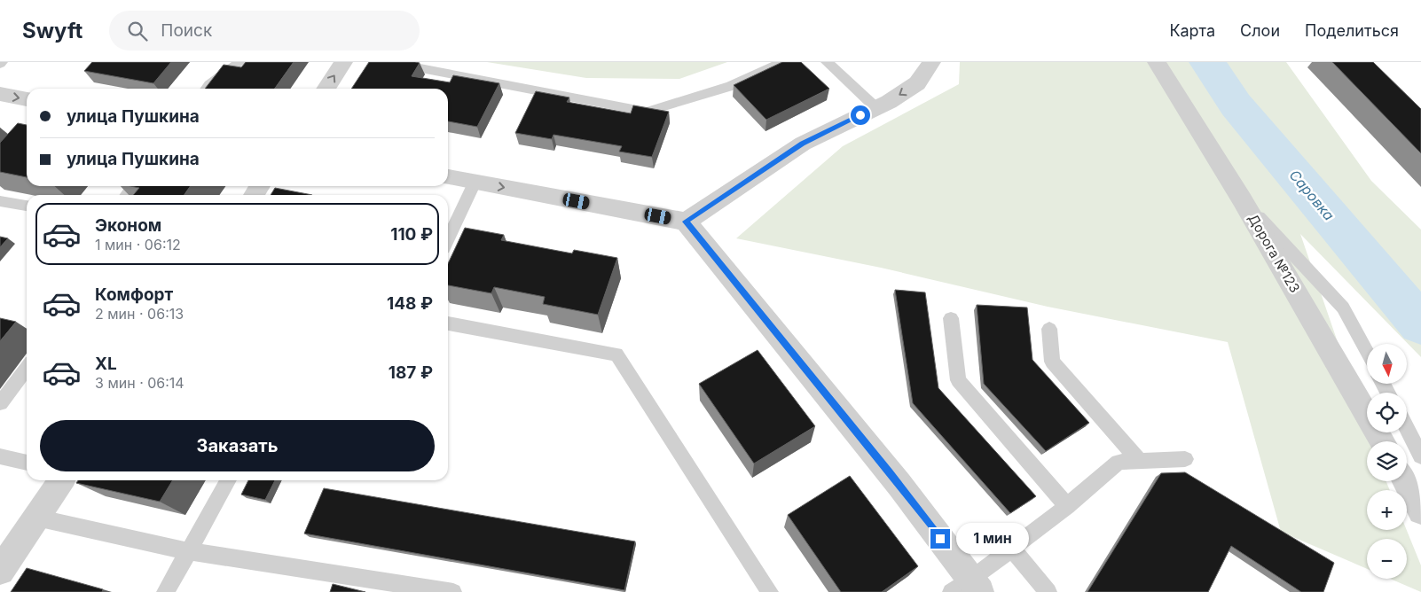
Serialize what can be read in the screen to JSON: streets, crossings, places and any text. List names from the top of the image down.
{
  "streets": {
    "street": ["Дорога №123"]
  },
  "water": ["Саровка"],
  "north": "bottom",
  "page": {
    "header": "Swyft",
    "search": "Поиск",
    "nav": ["Карта", "Слои", "Поделиться"],
    "banner": ["улица Пушкина", "улица Пушкина"],
    "list": [
      {
        "name": "Эконом",
        "note": "1 мин · 06:12",
        "value": "110 ₽"
      },
      {
        "name": "Комфорт",
        "note": "2 мин · 06:13",
        "value": "148 ₽"
      },
      {
        "name": "XL",
        "note": "3 мин · 06:14",
        "value": "187 ₽"
      }
    ],
    "map_buttons": ["+", "−"],
    "buttons": "Заказать",
    "bubble": "1 мин"
  }
}
